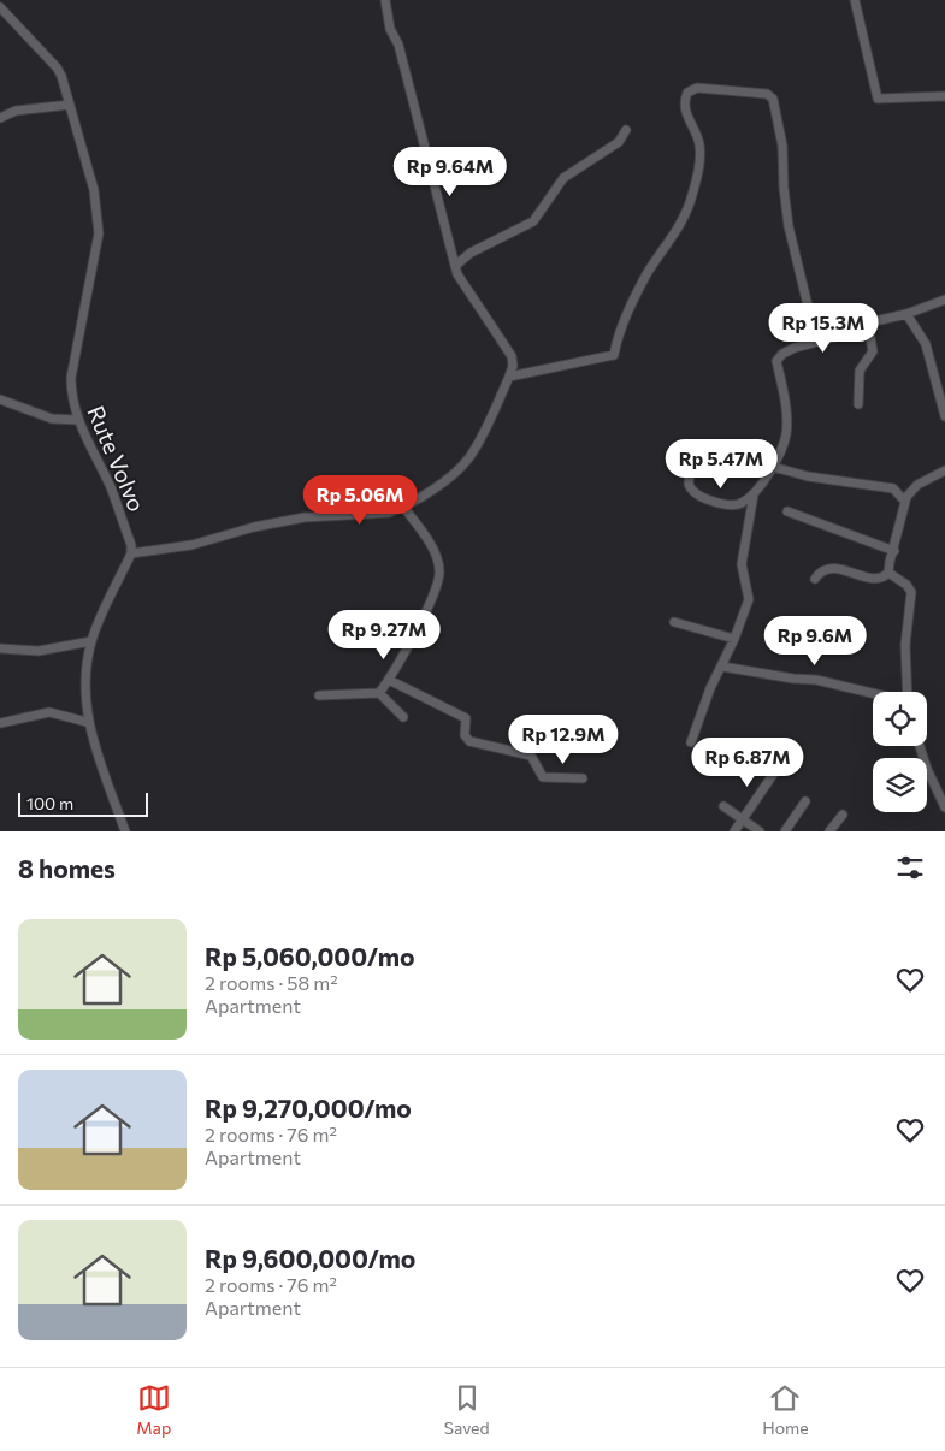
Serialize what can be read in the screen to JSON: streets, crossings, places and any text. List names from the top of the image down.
{
  "streets": {
    "street": ["Rute Volvo"]
  },
  "scale_bar": "100 m",
  "page": {
    "price": [
      "Rp 9.64M",
      "Rp 15.3M",
      "Rp 5.47M",
      "Rp 5.06M",
      "Rp 9.27M",
      "Rp 9.6M",
      "Rp 12.9M",
      "Rp 6.87M"
    ],
    "scale": "100 m",
    "heading": "8 homes",
    "list": [
      {
        "name": "Rp 5,060,000/mo",
        "note": "2 rooms · 58 m² · Apartment"
      },
      {
        "name": "Rp 9,270,000/mo",
        "note": "2 rooms · 76 m² · Apartment"
      },
      {
        "name": "Rp 9,600,000/mo",
        "note": "2 rooms · 76 m² · Apartment"
      }
    ],
    "tabs": ["Map", "Saved", "Home"]
  }
}
